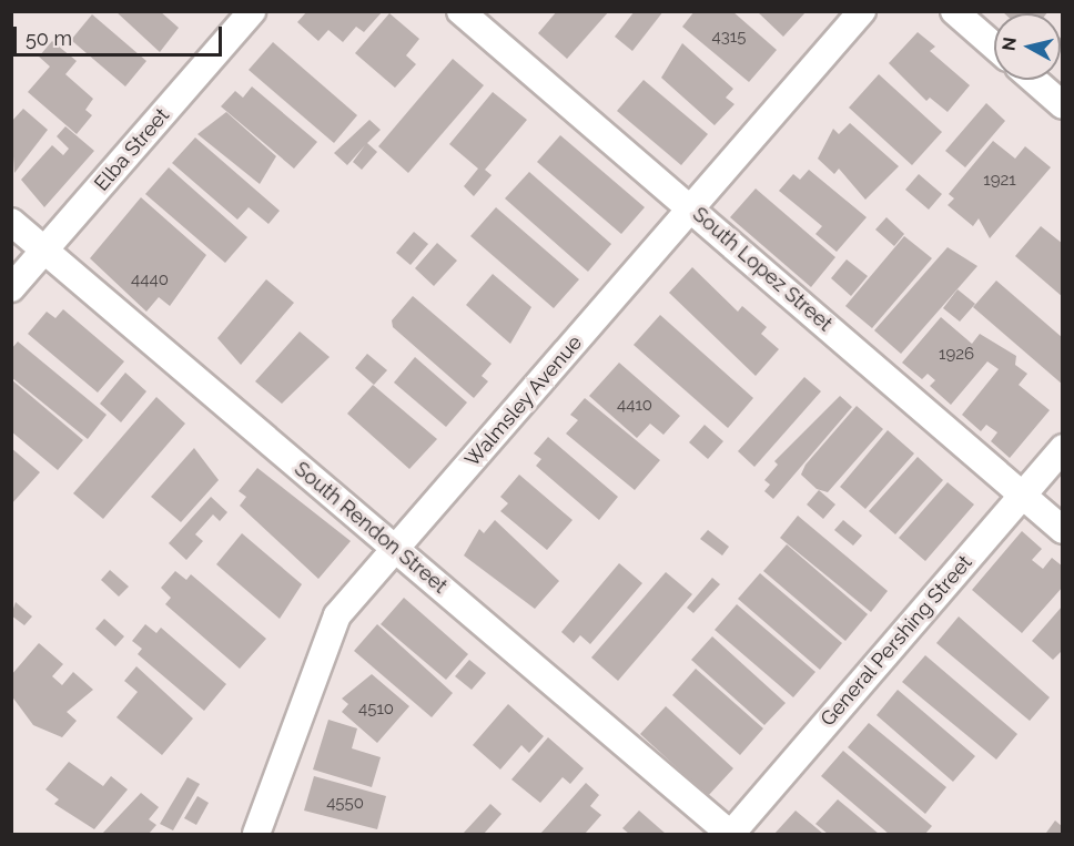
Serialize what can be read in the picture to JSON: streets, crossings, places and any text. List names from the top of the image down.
{
  "streets": {
    "street": [
      "Elba Street",
      "South Lopez Street",
      "Walmsley Avenue",
      "South Rendon Street",
      "General Pershing Street"
    ]
  },
  "crossings": [
    ["Elba Street", "South Rendon Street"],
    ["South Lopez Street", "Walmsley Avenue"],
    ["South Lopez Street", "General Pershing Street"],
    ["Walmsley Avenue", "South Rendon Street"],
    ["South Rendon Street", "General Pershing Street"]
  ],
  "house_numbers": [
    "4315",
    "1921",
    "4440",
    "1926",
    "4410",
    "4510",
    "4550"
  ],
  "scale_bar": "50 m",
  "north": "left"
}
